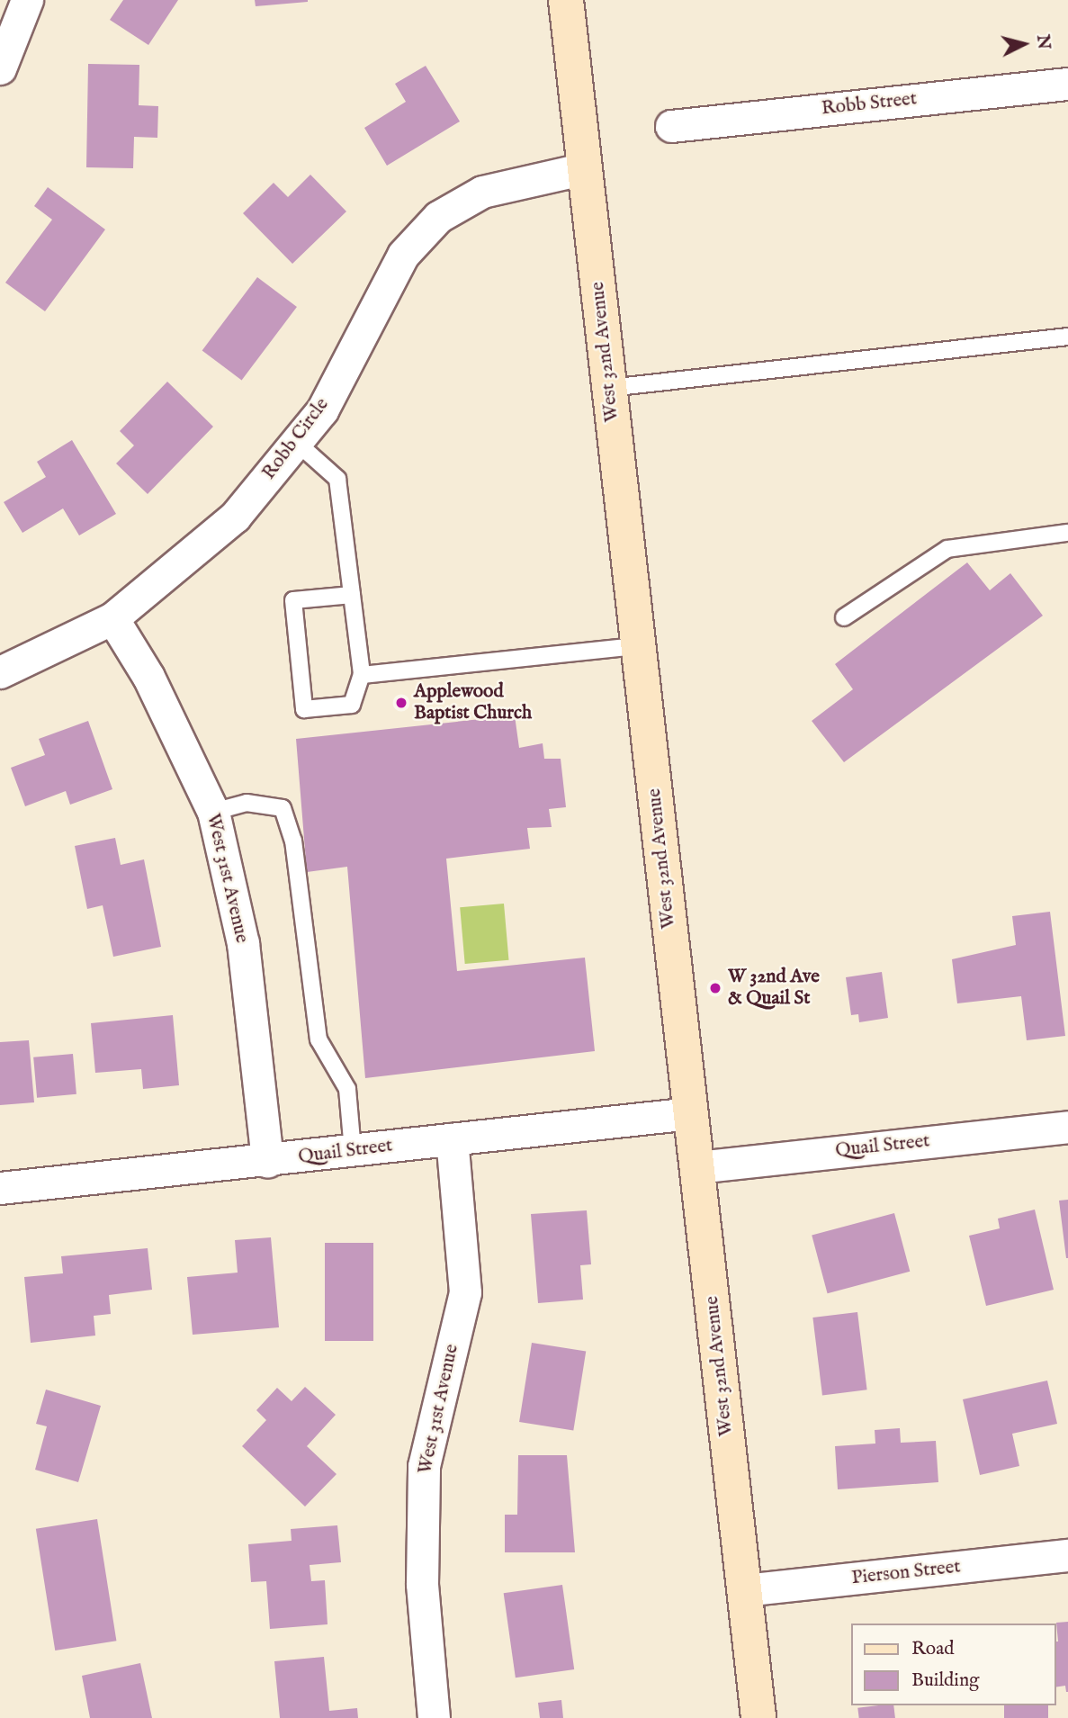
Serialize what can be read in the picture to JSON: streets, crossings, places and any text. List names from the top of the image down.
{
  "streets": {
    "street": [
      "Robb Street",
      "West 32nd Avenue",
      "Robb Circle",
      "West 31st Avenue",
      "Quail Street",
      "Pierson Street"
    ]
  },
  "crossings": [
    ["West 32nd Avenue", "Robb Circle"],
    ["West 32nd Avenue", "Quail Street"],
    ["West 32nd Avenue", "Pierson Street"],
    ["Robb Circle", "West 31st Avenue"],
    ["West 31st Avenue", "Quail Street"]
  ],
  "places": ["Applewood Baptist Church", "W 32nd Ave & Quail St"],
  "legend": ["Road", "Building"],
  "north": "right"
}
